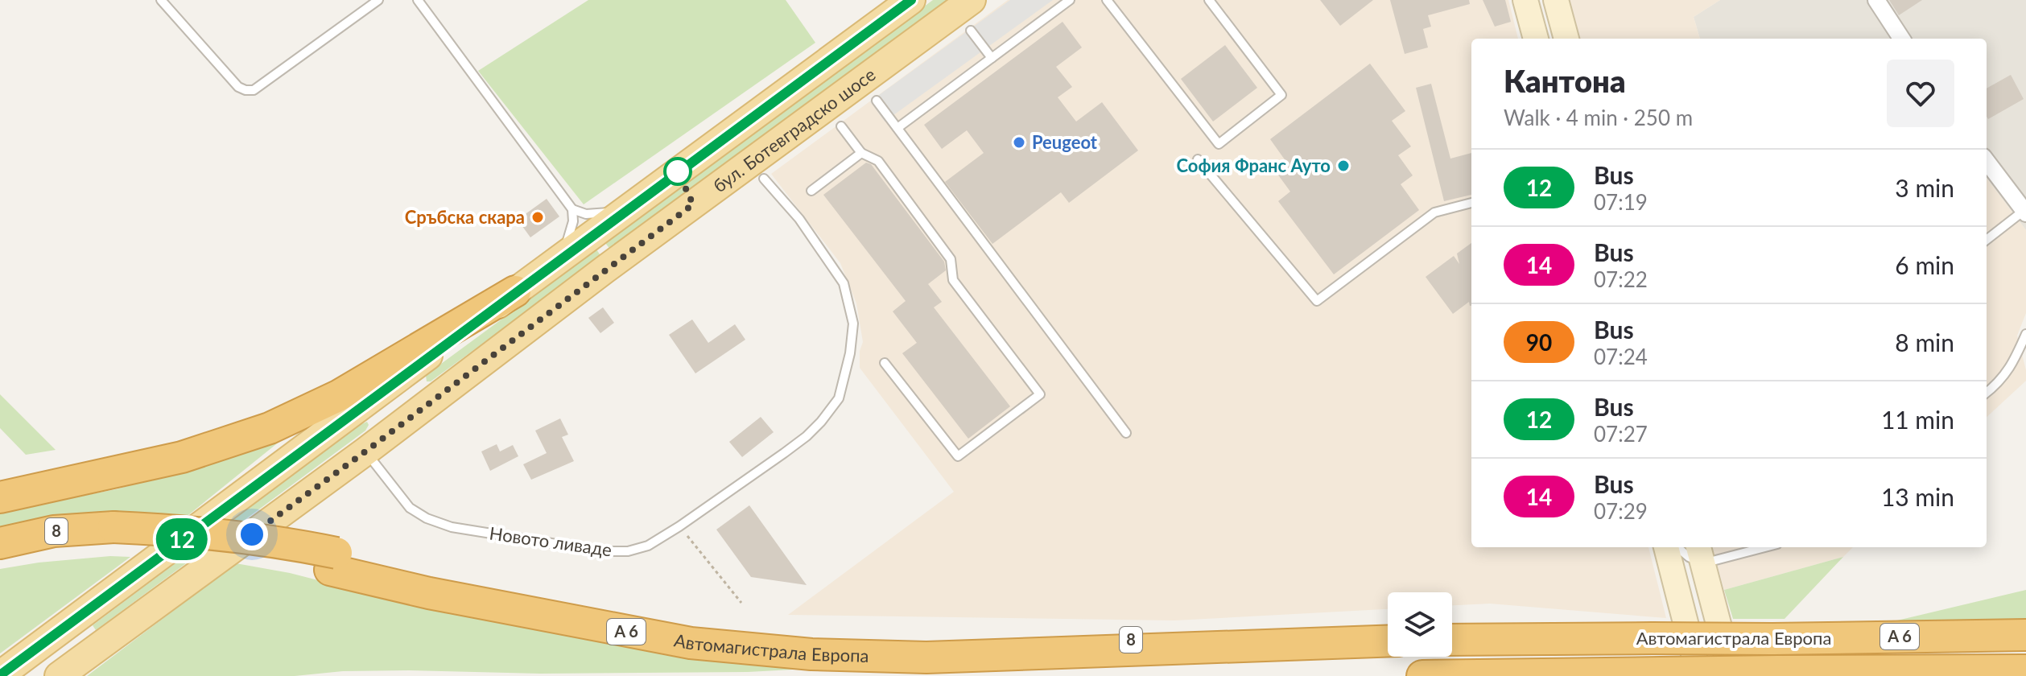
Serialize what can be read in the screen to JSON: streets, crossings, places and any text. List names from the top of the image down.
{
  "streets": {
    "highway": ["8", "A 6", "Автомагистрала Европа"],
    "main road": ["бул. Ботевградско шосе"],
    "lane": ["Новото ливаде"]
  },
  "crossings": [
    ["бул. Ботевградско шосе", "Новото ливаде"]
  ],
  "places": ["Peugeot", "София Франс Ауто", "Сръбска скара"],
  "lines": ["bus line 12"],
  "page": {
    "on_map": "12",
    "heading": ["Кантона", "Walk · 4 min · 250 m"],
    "list": [
      {
        "mark": "12",
        "name": "Bus",
        "note": "07:19",
        "value": "3 min"
      },
      {
        "mark": "14",
        "name": "Bus",
        "note": "07:22",
        "value": "6 min"
      },
      {
        "mark": "90",
        "name": "Bus",
        "note": "07:24",
        "value": "8 min"
      },
      {
        "mark": "12",
        "name": "Bus",
        "note": "07:27",
        "value": "11 min"
      },
      {
        "mark": "14",
        "name": "Bus",
        "note": "07:29",
        "value": "13 min"
      }
    ]
  }
}
